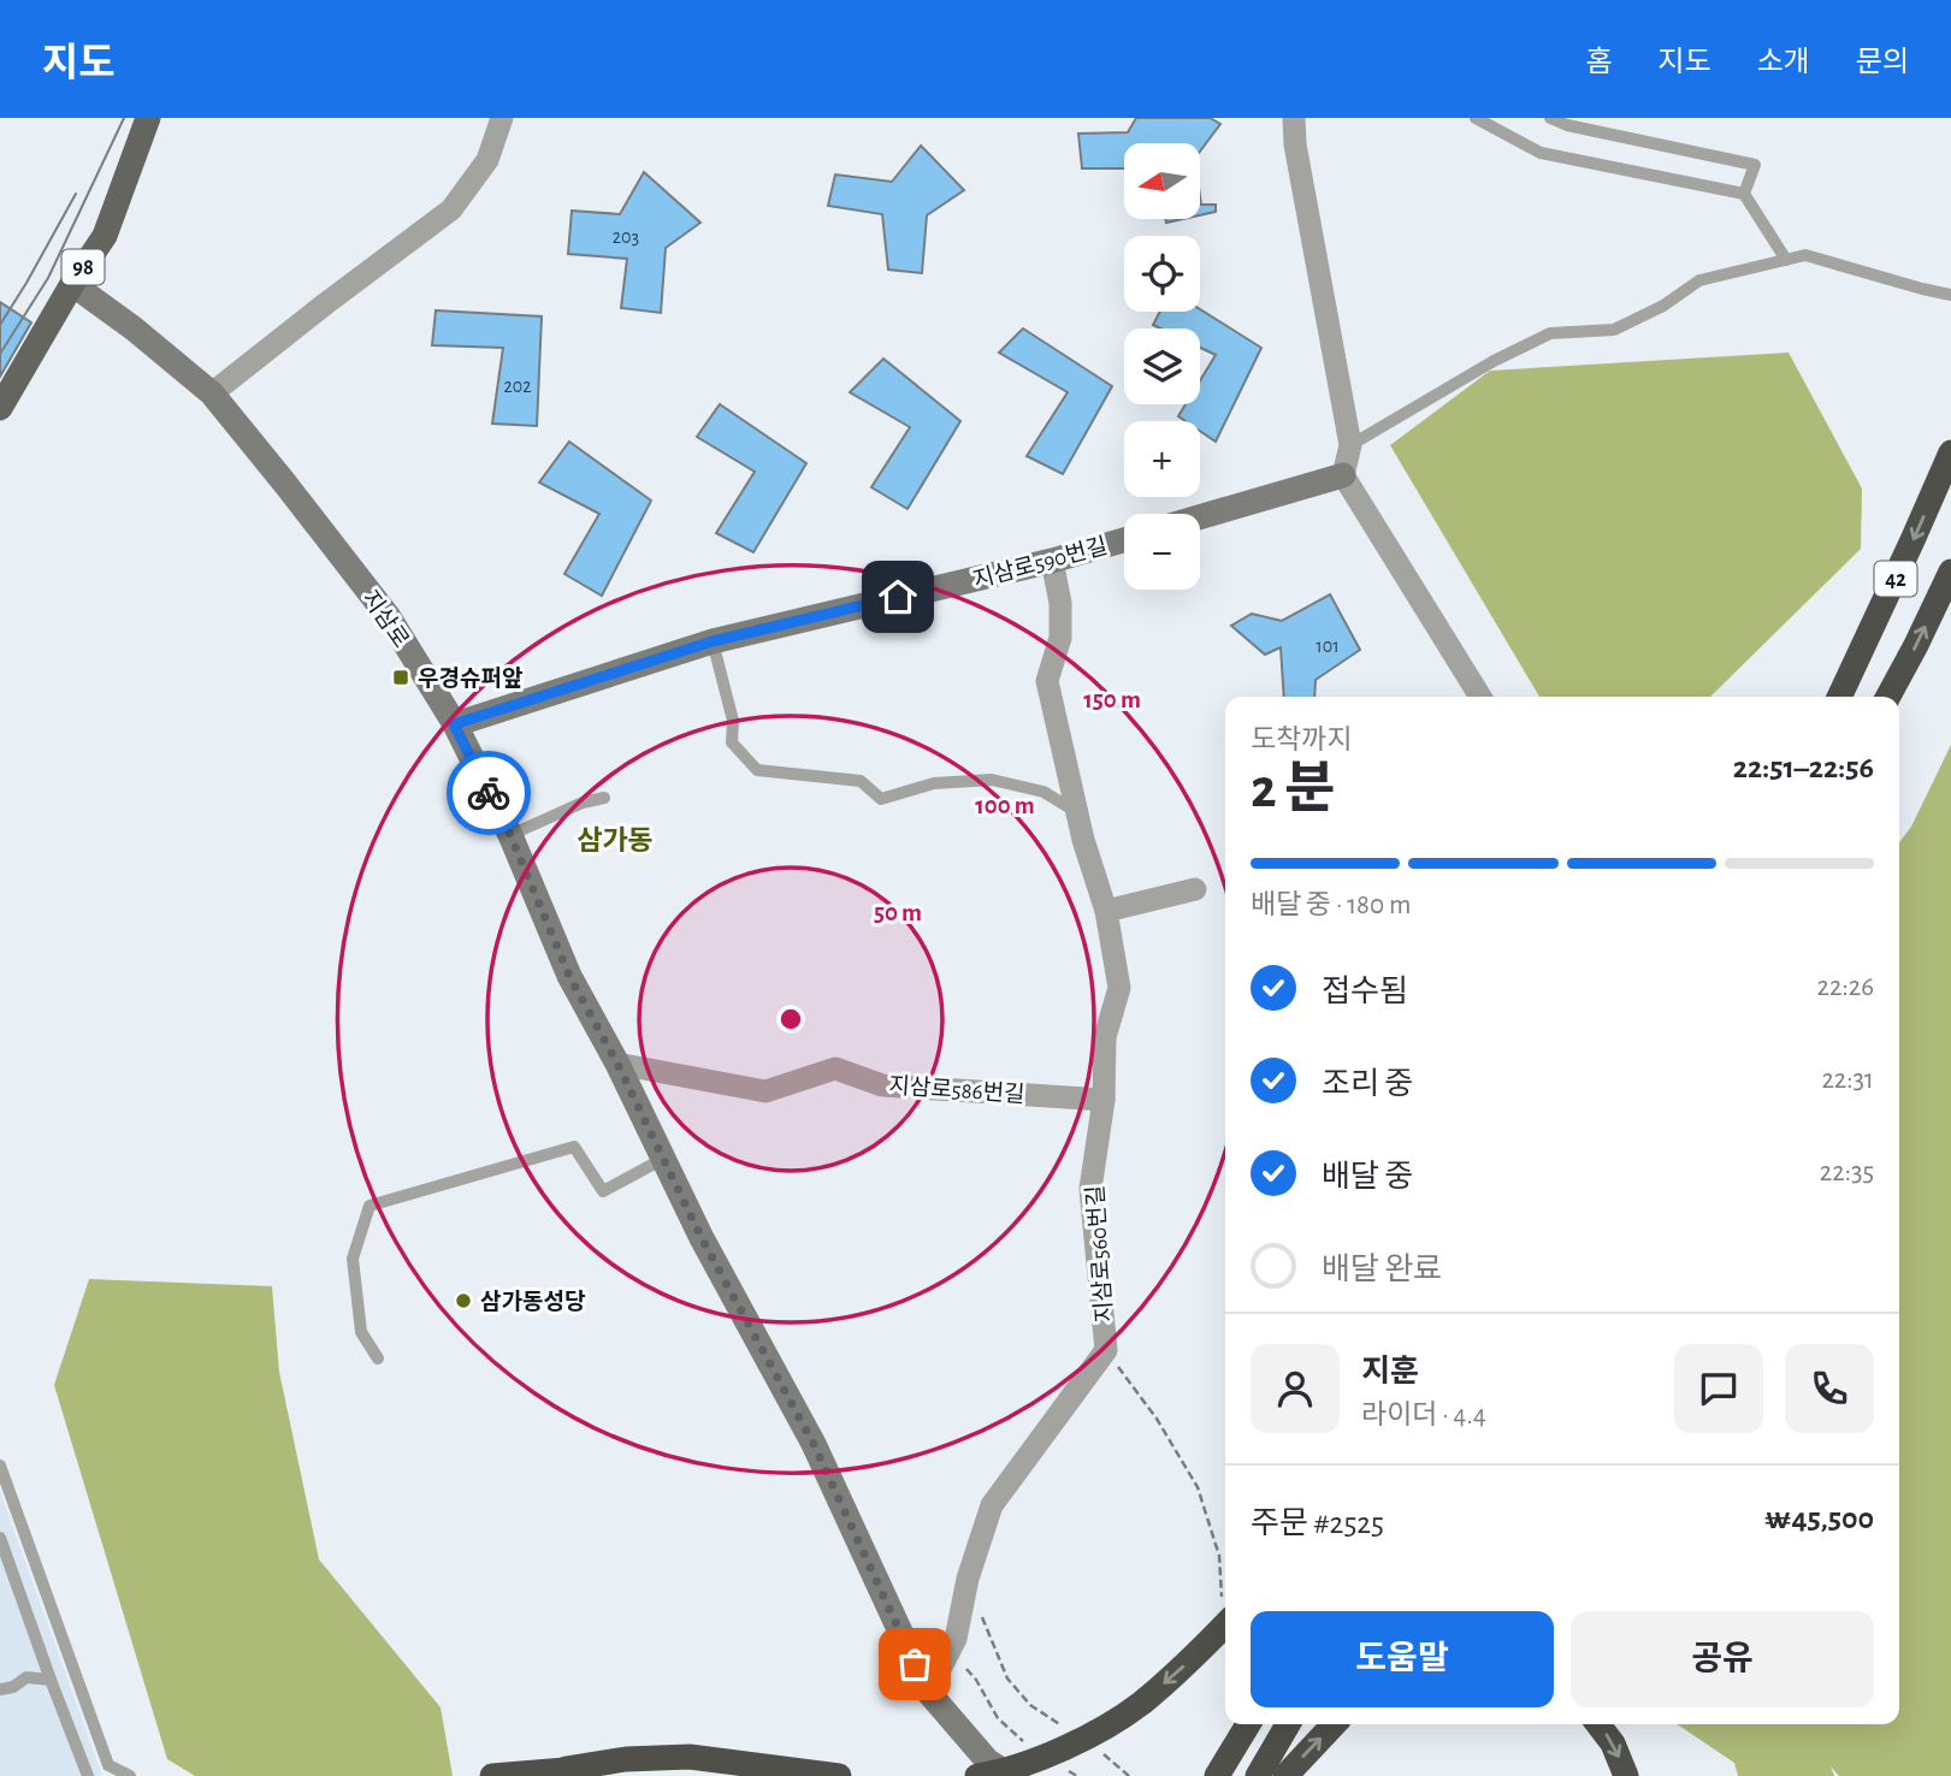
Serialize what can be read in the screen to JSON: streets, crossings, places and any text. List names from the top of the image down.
{
  "streets": {
    "highway": ["42"],
    "main road": ["98"],
    "street": [
      "지삼로590번길",
      "지삼로",
      "지삼로586번길",
      "지삼로560번길"
    ]
  },
  "crossings": [
    ["98", "지삼로"],
    ["지삼로590번길", "지삼로"],
    ["지삼로590번길", "지삼로560번길"],
    ["지삼로", "지삼로586번길"],
    ["지삼로", "지삼로560번길"],
    ["지삼로586번길", "지삼로560번길"]
  ],
  "districts": ["삼가동"],
  "places": {
    "transit": ["우경슈퍼앞"],
    "other": ["삼가동성당"]
  },
  "house_numbers": ["203", "202", "101"],
  "north": "left",
  "page": {
    "header": "지도",
    "nav": [
      "홈",
      "지도",
      "소개",
      "문의"
    ],
    "map_buttons": ["+", "−"],
    "heading": ["2 분", "도착까지", "22:51–22:56"],
    "panel": [
      "지훈",
      "라이더 · 4.4",
      "주문 #2525",
      "₩45,500"
    ],
    "bar": "배달 중 · 180 m",
    "list": [
      ["접수됨", "22:26"],
      ["조리 중", "22:31"],
      ["배달 중", "22:35"],
      "배달 완료"
    ],
    "buttons": ["도움말", "공유"]
  },
  "rings": ["150 m", "100 m", "50 m"]
}
